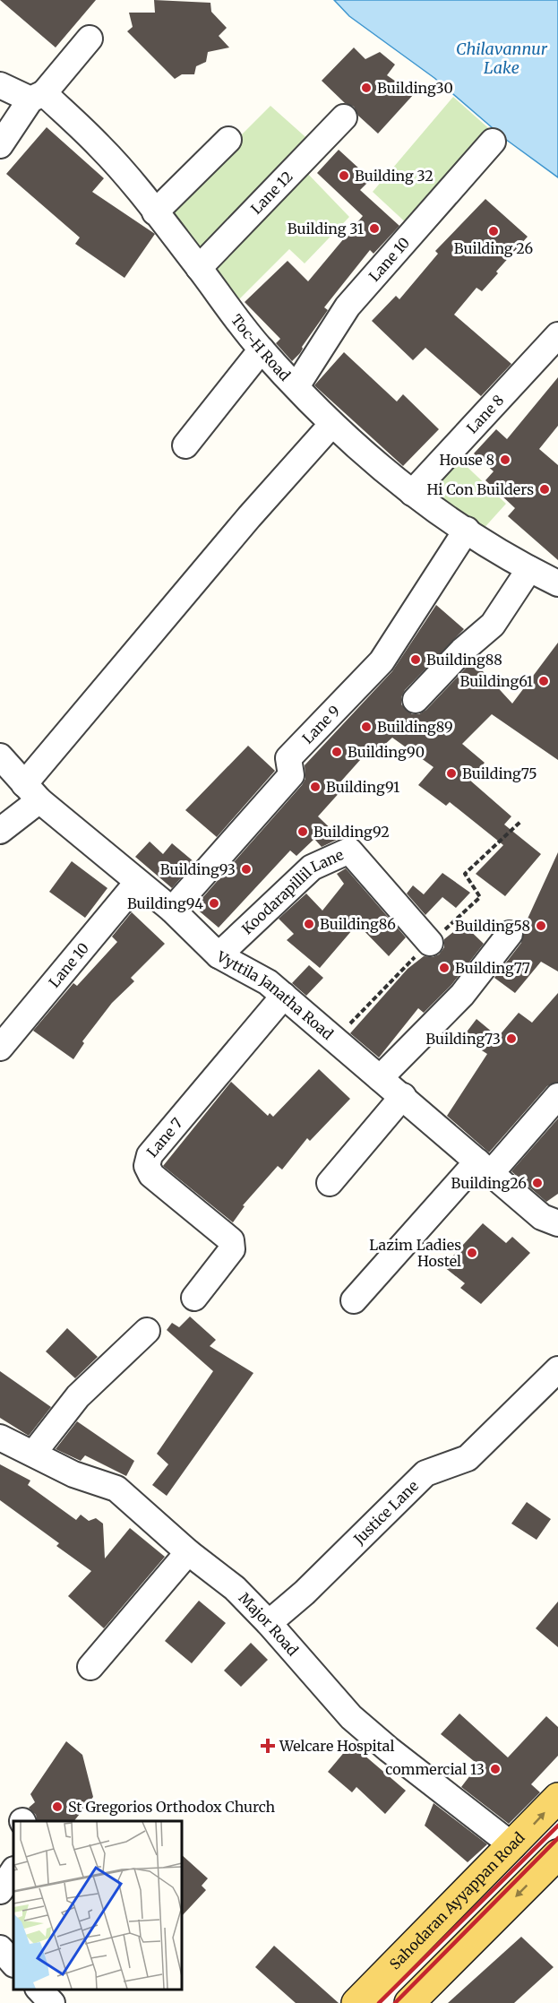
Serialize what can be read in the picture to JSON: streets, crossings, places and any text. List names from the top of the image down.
{
  "streets": {
    "main road": ["Sahodaran Ayyappan Road"],
    "street": [
      "Lane 12",
      "Lane 10",
      "Toc-H Road",
      "Lane 8",
      "Lane 9",
      "Koodarapillil Lane",
      "Vyttila Janatha Road",
      "Lane 7",
      "Justice Lane",
      "Major Road"
    ]
  },
  "crossings": [
    ["Lane 12", "Toc-H Road"],
    ["Lane 10", "Toc-H Road"],
    ["Lane 10", "Vyttila Janatha Road"],
    ["Toc-H Road", "Lane 8"],
    ["Toc-H Road", "Lane 9"],
    ["Lane 9", "Vyttila Janatha Road"],
    ["Koodarapillil Lane", "Vyttila Janatha Road"],
    ["Vyttila Janatha Road", "Lane 7"],
    ["Justice Lane", "Major Road"],
    ["Major Road", "Sahodaran Ayyappan Road"]
  ],
  "water": ["Chilavannur Lake"],
  "places": {
    "other": [
      "Building30",
      "Building 32",
      "Building 31",
      "Building 26",
      "House 8",
      "Hi Con Builders",
      "Building88",
      "Building61",
      "Building89",
      "Building90",
      "Building75",
      "Building91",
      "Building92",
      "Building93",
      "Building94",
      "Building86",
      "Building58",
      "Building77",
      "Building73",
      "Building26",
      "Lazim Ladies Hostel",
      "commercial 13",
      "St Gregorios Orthodox Church"
    ],
    "health": ["Welcare Hospital"]
  }
}
